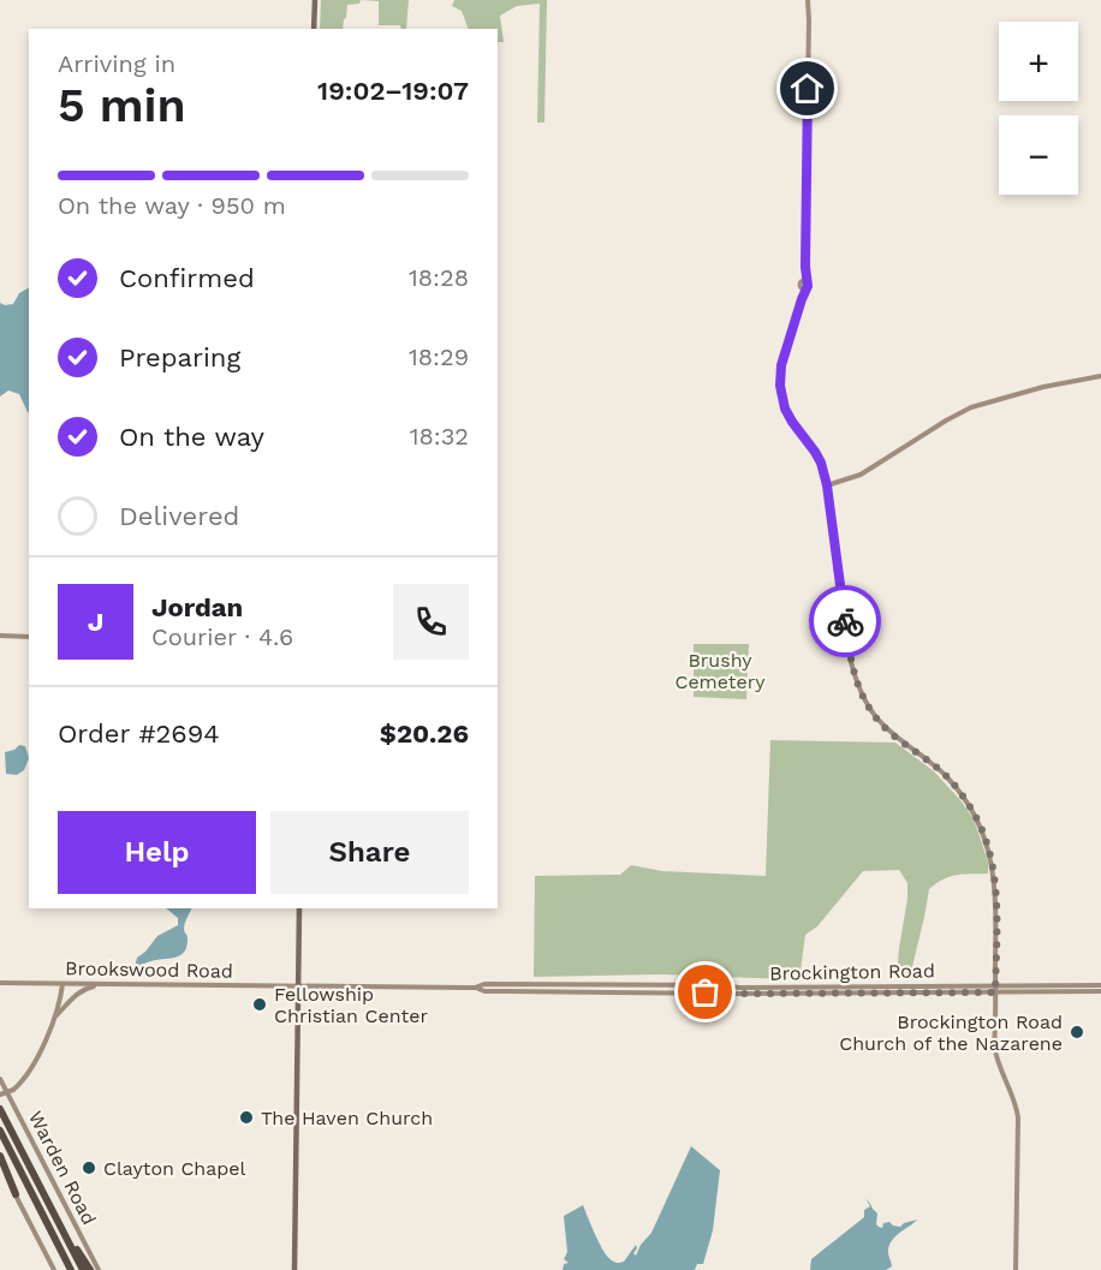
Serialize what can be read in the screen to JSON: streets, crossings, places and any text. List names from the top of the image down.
{
  "streets": {
    "main road": ["Brookswood Road", "Brockington Road", "Warden Road"]
  },
  "crossings": [
    ["Brookswood Road", "Brockington Road"]
  ],
  "parks": ["Brushy Cemetery"],
  "places": [
    "Fellowship Christian Center",
    "Brockington Road Church of the Nazarene",
    "The Haven Church",
    "Clayton Chapel"
  ],
  "page": {
    "map_buttons": ["+", "−"],
    "heading": ["5 min", "Arriving in", "19:02–19:07"],
    "panel": [
      "Jordan",
      "Courier · 4.6",
      "Order #2694",
      "$20.26"
    ],
    "bar": "On the way · 950 m",
    "list": [
      ["Confirmed", "18:28"],
      ["Preparing", "18:29"],
      ["On the way", "18:32"],
      "Delivered"
    ],
    "round": "J",
    "buttons": ["Help", "Share"]
  }
}
